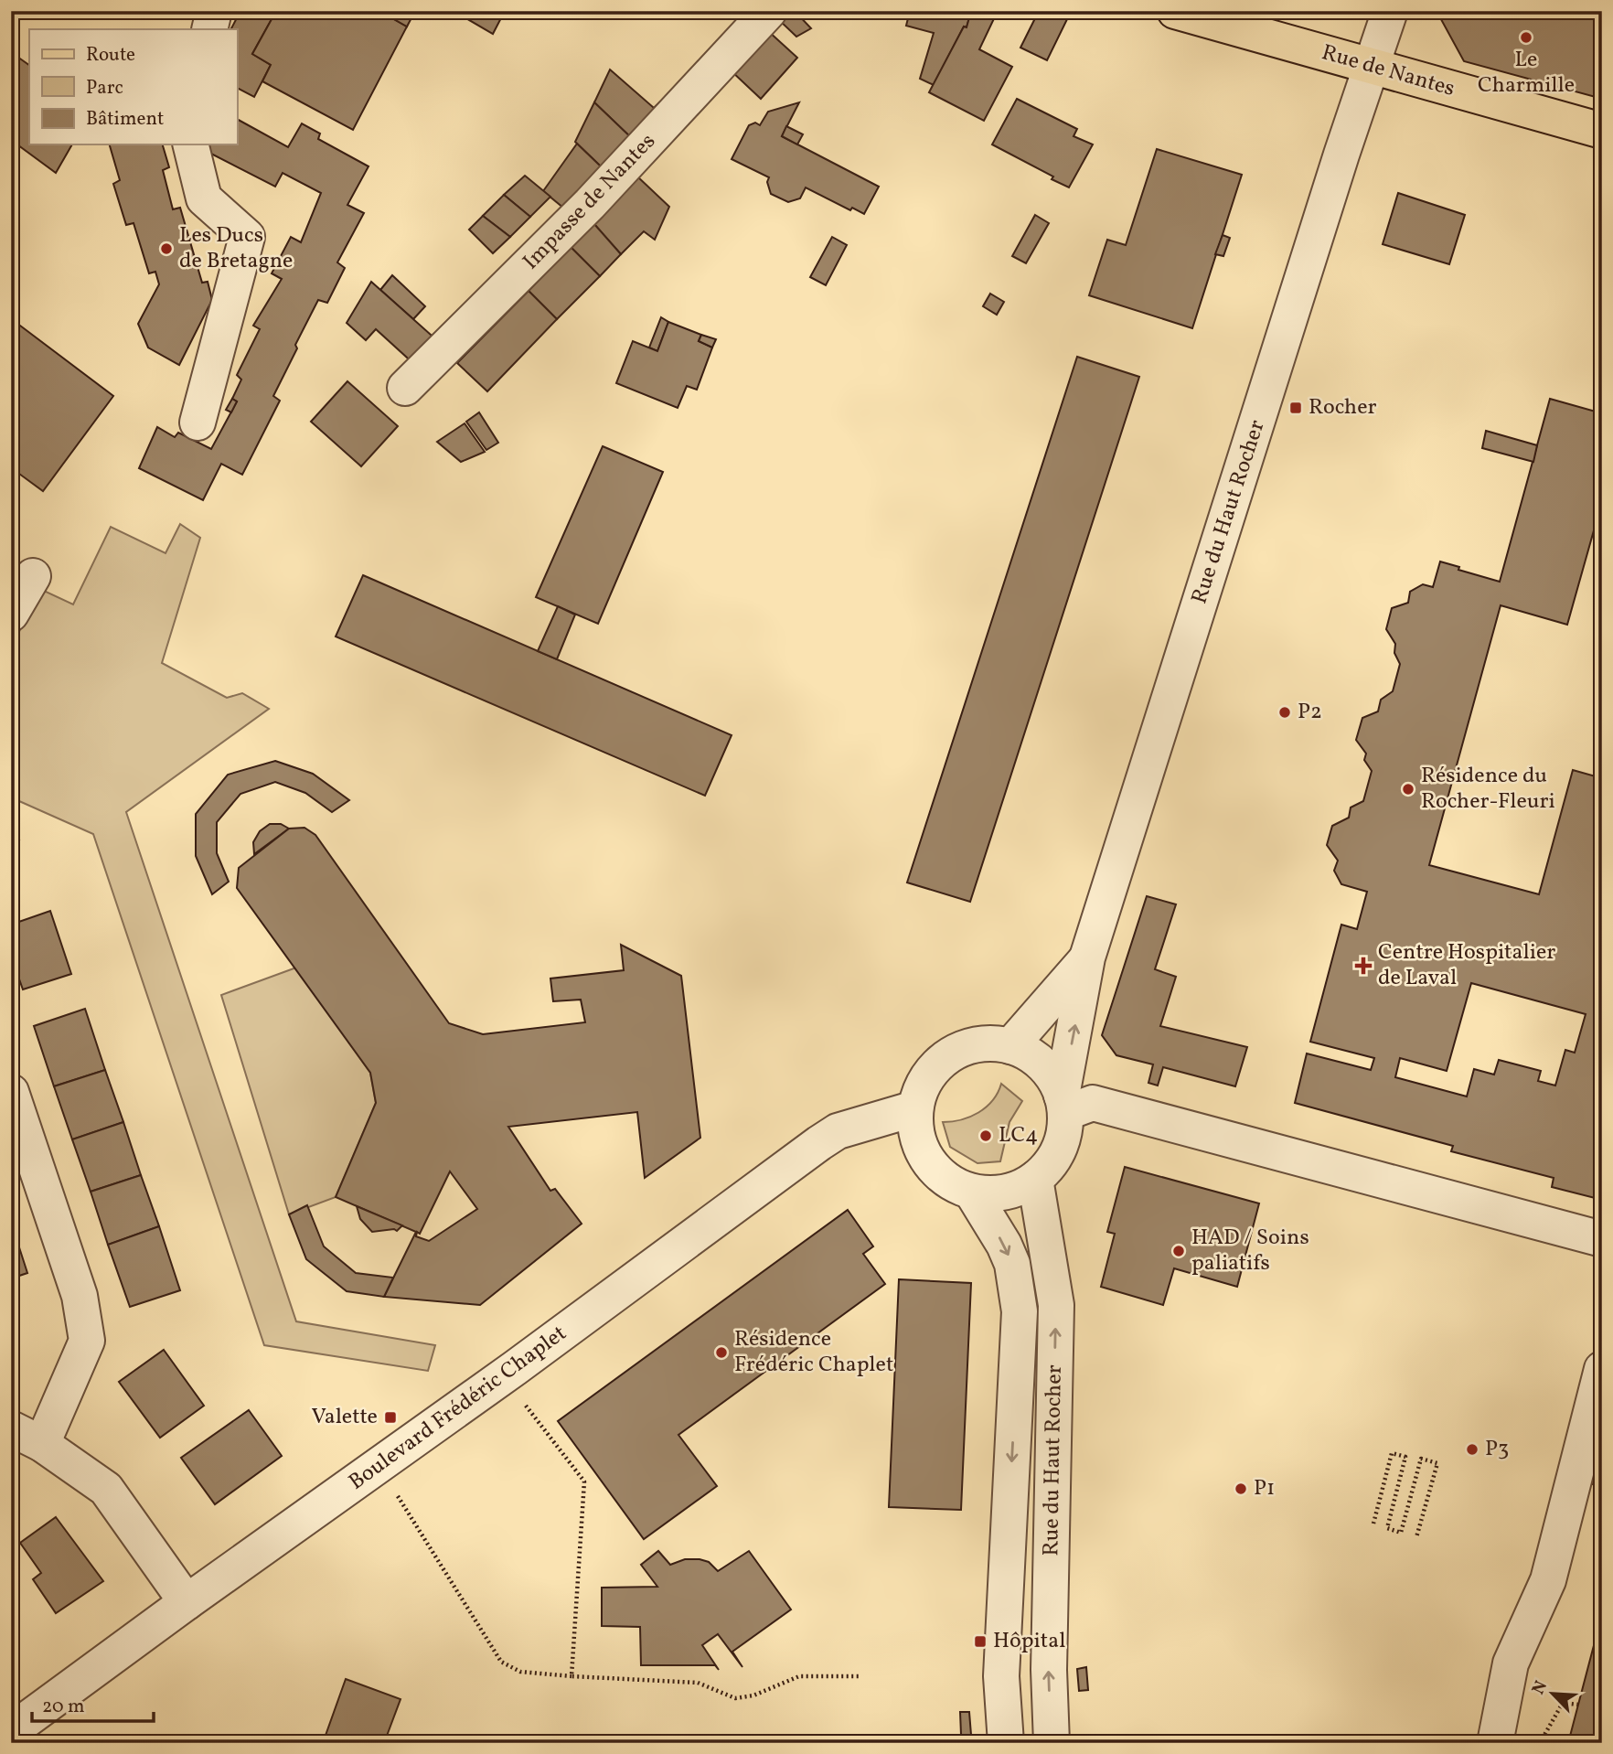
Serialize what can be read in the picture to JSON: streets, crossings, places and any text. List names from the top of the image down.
{
  "streets": {
    "main road": ["Rue de Nantes"],
    "street": ["Impasse de Nantes", "Rue du Haut Rocher", "Boulevard Frédéric Chaplet"]
  },
  "crossings": [
    ["Rue de Nantes", "Rue du Haut Rocher"],
    ["Rue du Haut Rocher", "Boulevard Frédéric Chaplet"]
  ],
  "places": {
    "other": [
      "Le Charmille",
      "Les Ducs de Bretagne",
      "P2",
      "Résidence du Rocher-Fleuri",
      "LC4",
      "HAD / Soins paliatifs",
      "Résidence Frédéric Chaplet",
      "P3",
      "P1"
    ],
    "transit": ["Rocher", "Valette", "Hôpital"],
    "health": ["Centre Hospitalier de Laval"]
  },
  "legend": ["Route", "Parc", "Bâtiment"],
  "scale_bar": "20 m",
  "north": "top left"
}
